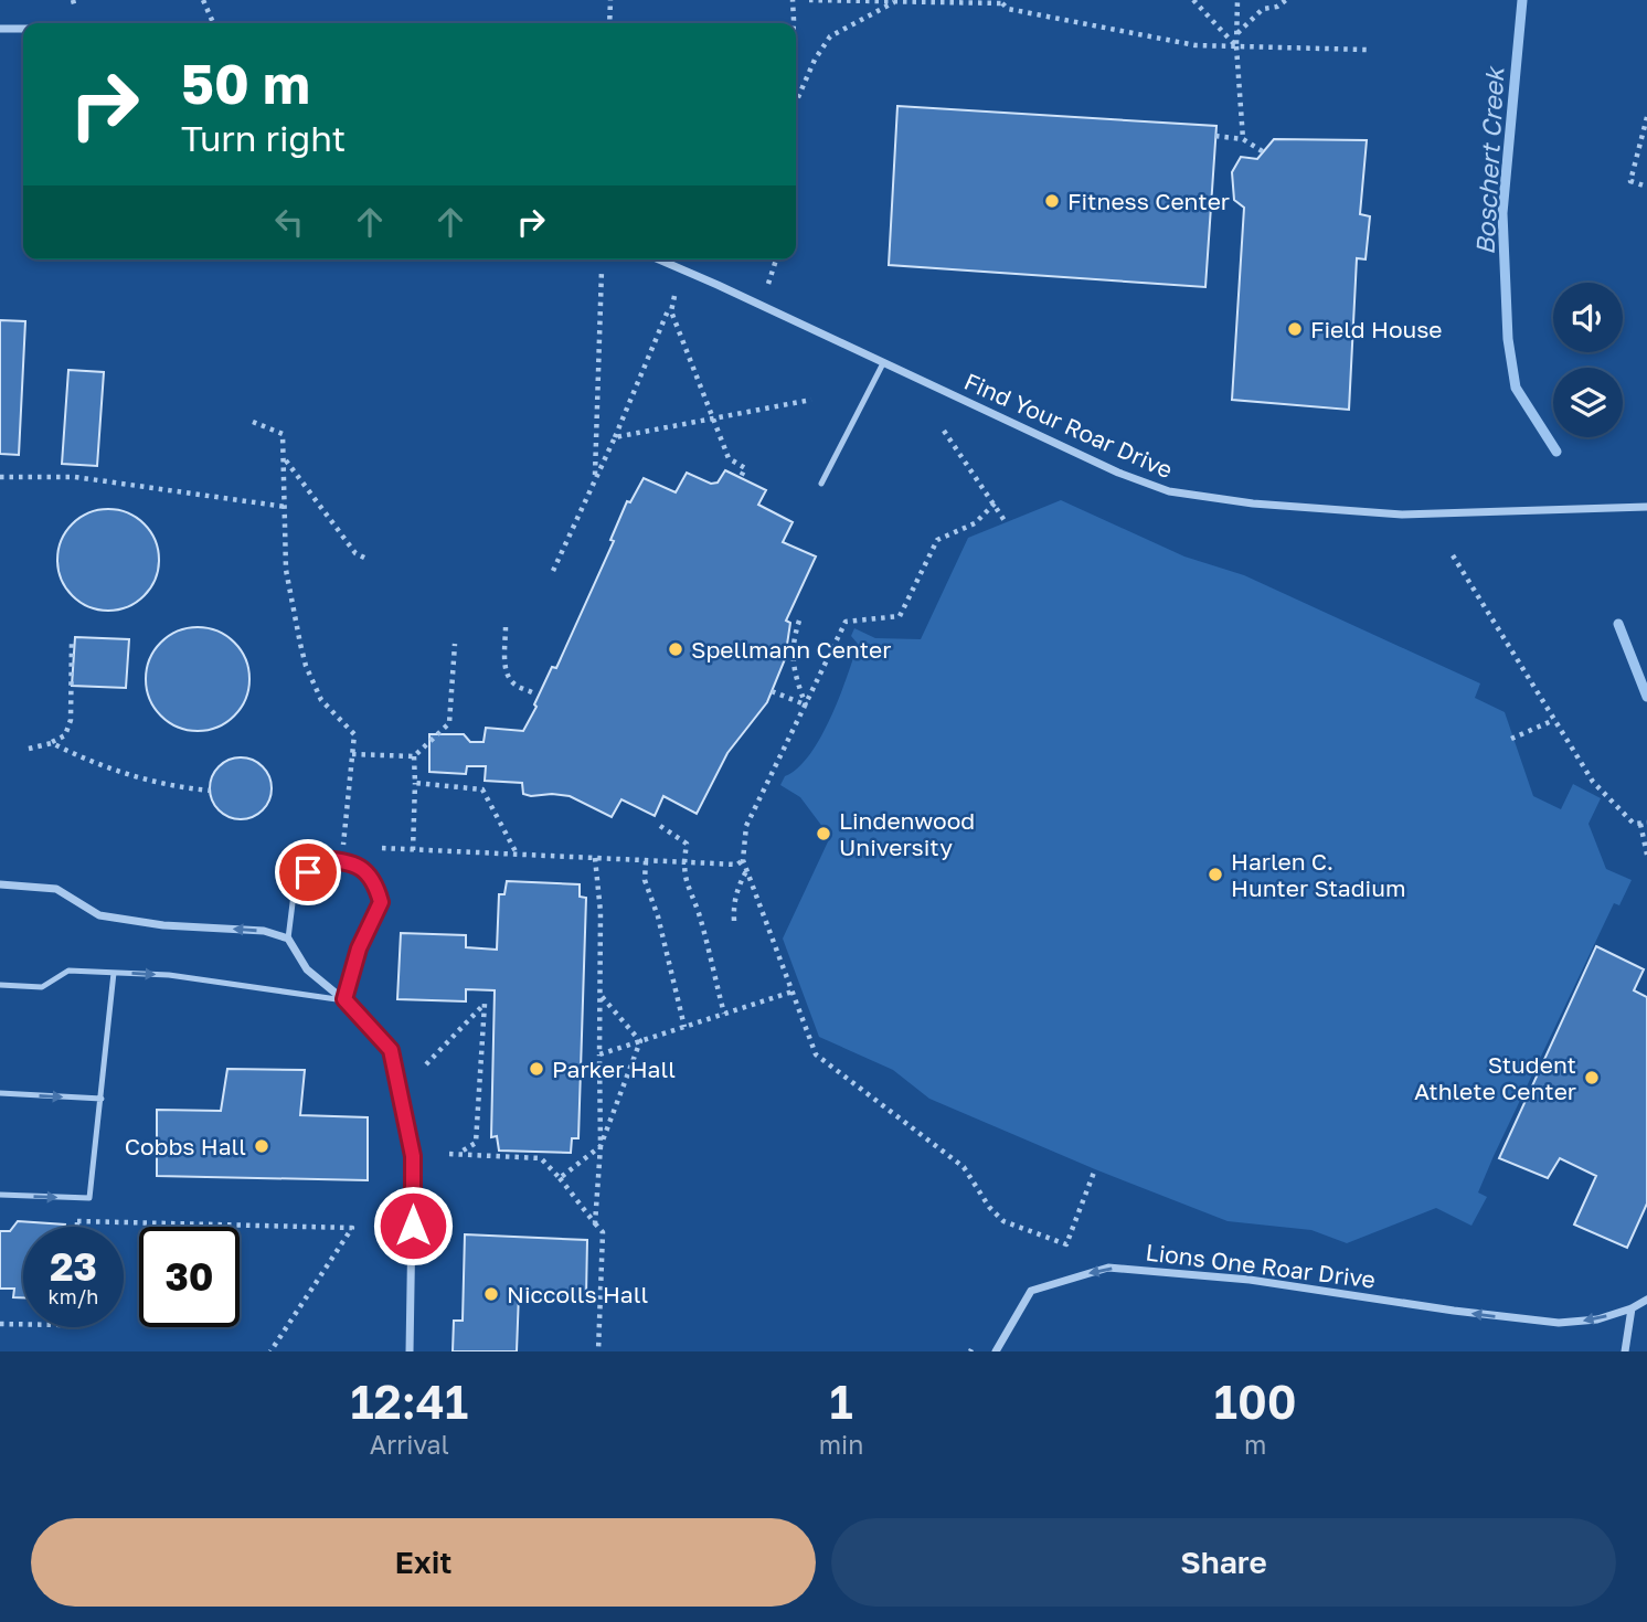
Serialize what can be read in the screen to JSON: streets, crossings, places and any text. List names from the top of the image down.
{
  "streets": {
    "street": ["Find Your Roar Drive", "Lions One Roar Drive"]
  },
  "one_way": ["Lions One Roar Drive"],
  "water": ["Boschert Creek"],
  "places": [
    "Fitness Center",
    "Field House",
    "Spellmann Center",
    "Lindenwood University",
    "Harlen C. Hunter Stadium",
    "Parker Hall",
    "Student Athlete Center",
    "Cobbs Hall",
    "Niccolls Hall"
  ],
  "page": {
    "turn": ["50 m", "Turn right"],
    "speed": "23 km/h",
    "limit": "30",
    "eta": [
      "12:41",
      "Arrival",
      "1",
      "min",
      "100",
      "m"
    ],
    "buttons": ["Exit", "Share"]
  }
}
